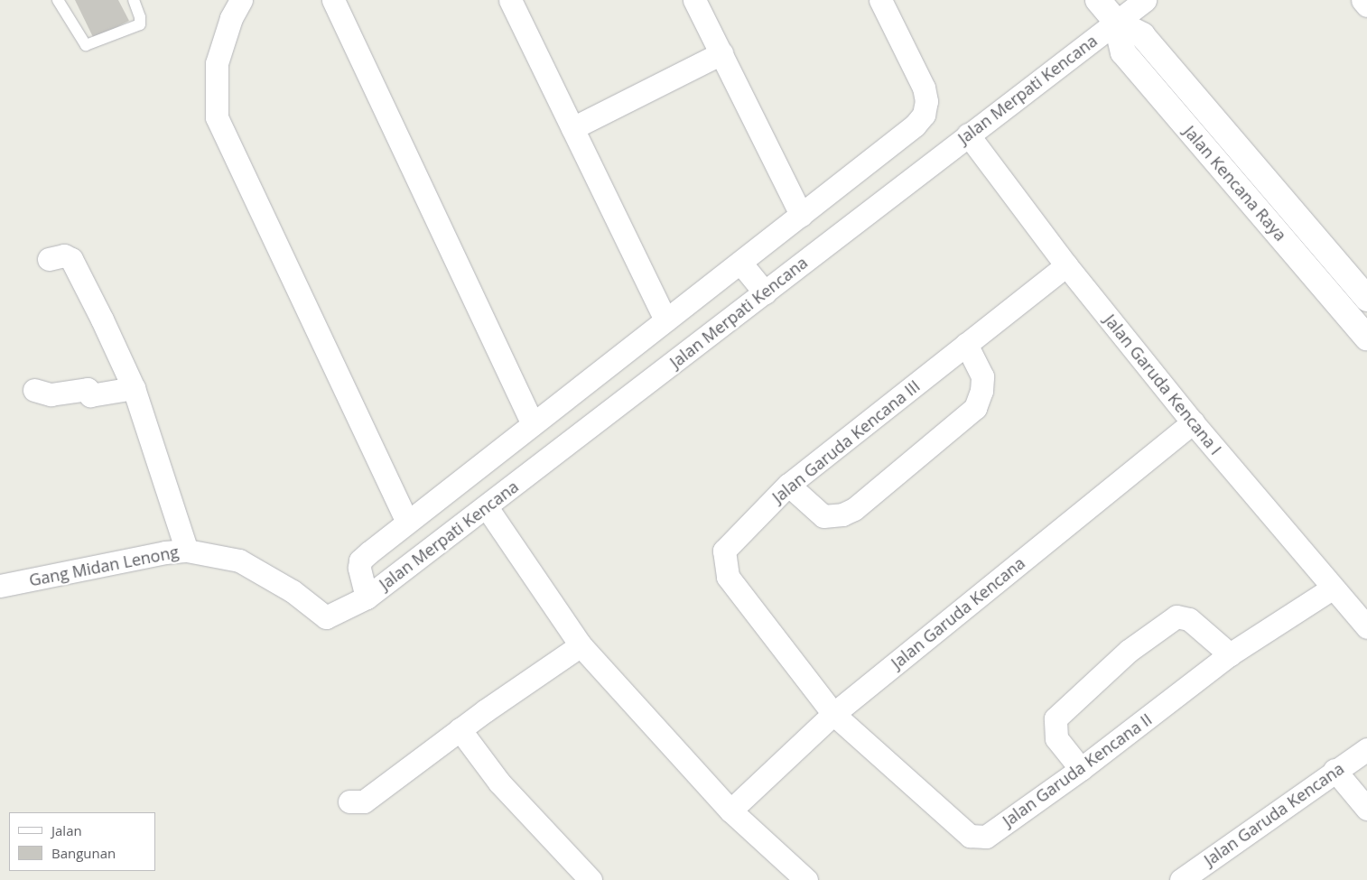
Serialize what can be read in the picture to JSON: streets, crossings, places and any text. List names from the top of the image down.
{
  "streets": {
    "street": [
      "Jalan Merpati Kencana",
      "Jalan Kencana Raya",
      "Jalan Garuda Kencana I",
      "Jalan Garuda Kencana III",
      "Gang Midan Lenong",
      "Jalan Garuda Kencana",
      "Jalan Garuda Kencana II"
    ]
  },
  "crossings": [
    ["Jalan Merpati Kencana", "Jalan Kencana Raya"],
    ["Jalan Merpati Kencana", "Jalan Garuda Kencana I"],
    ["Jalan Merpati Kencana", "Gang Midan Lenong"],
    ["Jalan Garuda Kencana I", "Jalan Garuda Kencana III"],
    ["Jalan Garuda Kencana I", "Jalan Garuda Kencana"],
    ["Jalan Garuda Kencana I", "Jalan Garuda Kencana II"],
    ["Jalan Garuda Kencana III", "Jalan Garuda Kencana"],
    ["Jalan Garuda Kencana III", "Jalan Garuda Kencana II"],
    ["Jalan Garuda Kencana", "Jalan Garuda Kencana II"]
  ],
  "legend": ["Jalan", "Bangunan"]
}
